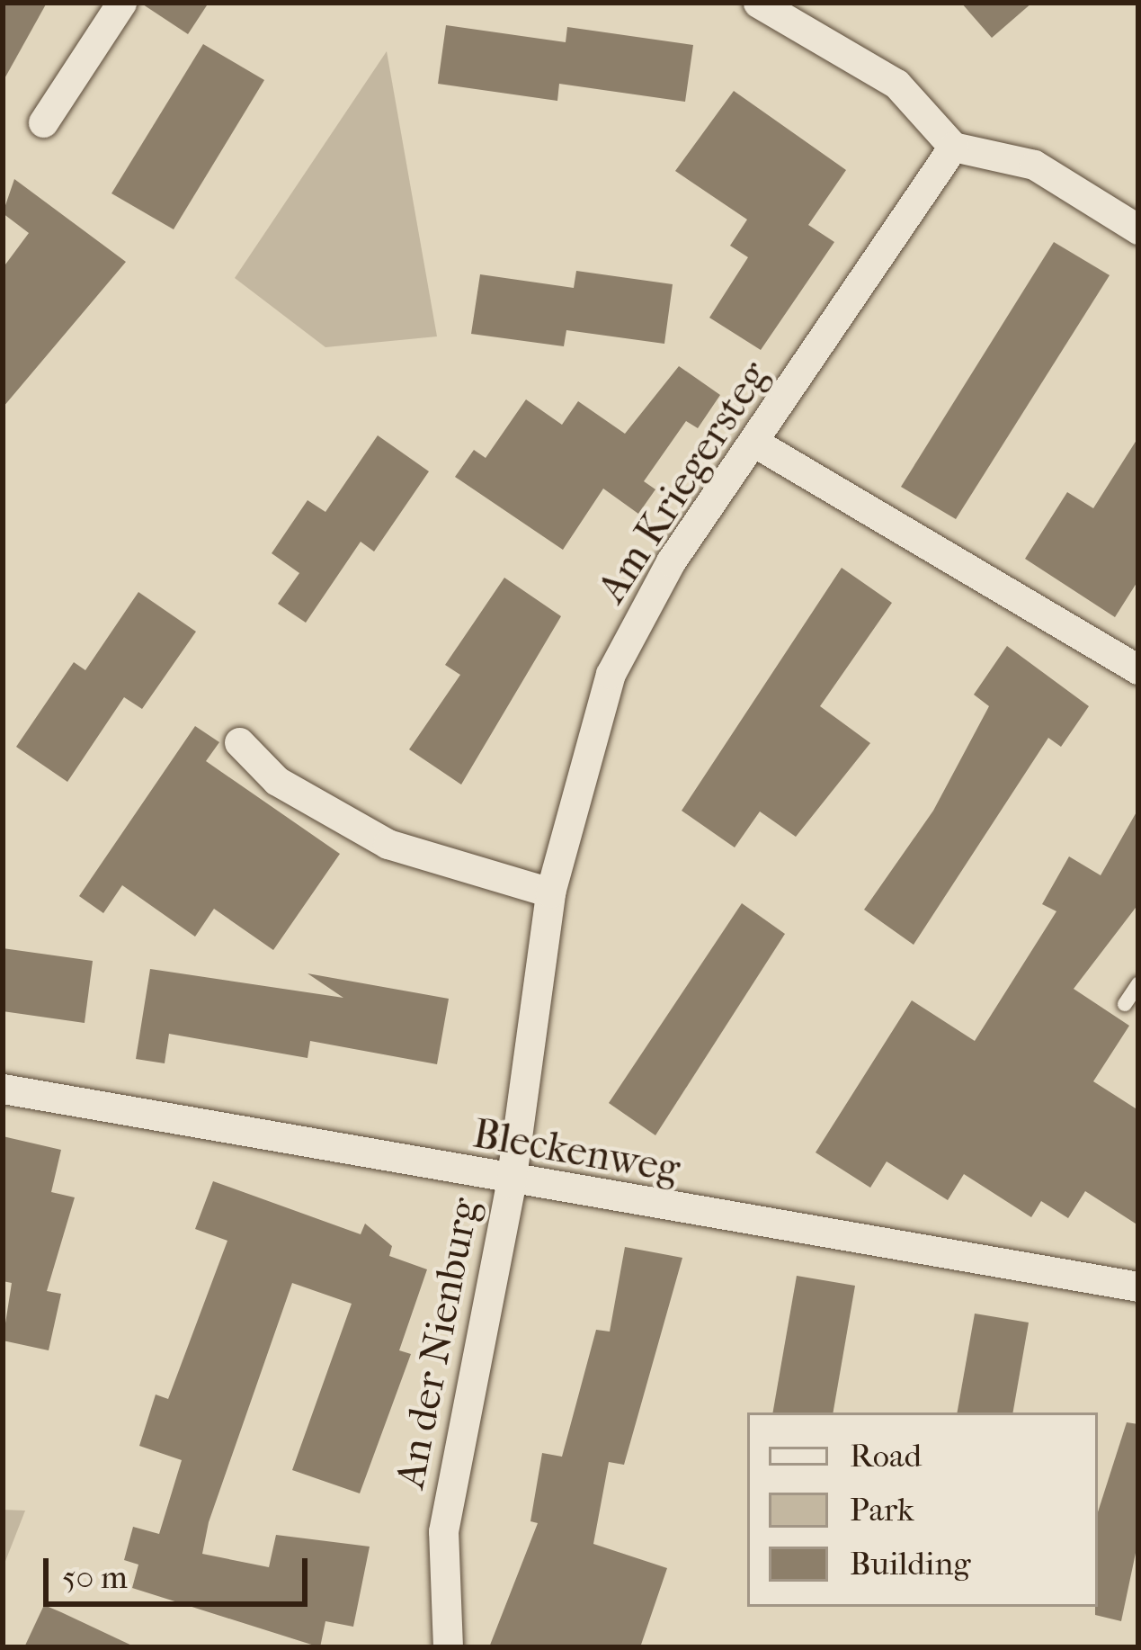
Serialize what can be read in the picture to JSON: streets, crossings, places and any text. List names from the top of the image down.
{
  "streets": {
    "street": ["Am Kriegersteg", "Bleckenweg", "An der Nienburg"]
  },
  "crossings": [
    ["Am Kriegersteg", "Bleckenweg"],
    ["Am Kriegersteg", "An der Nienburg"],
    ["Bleckenweg", "An der Nienburg"]
  ],
  "legend": ["Road", "Park", "Building"],
  "scale_bar": "50 m"
}
